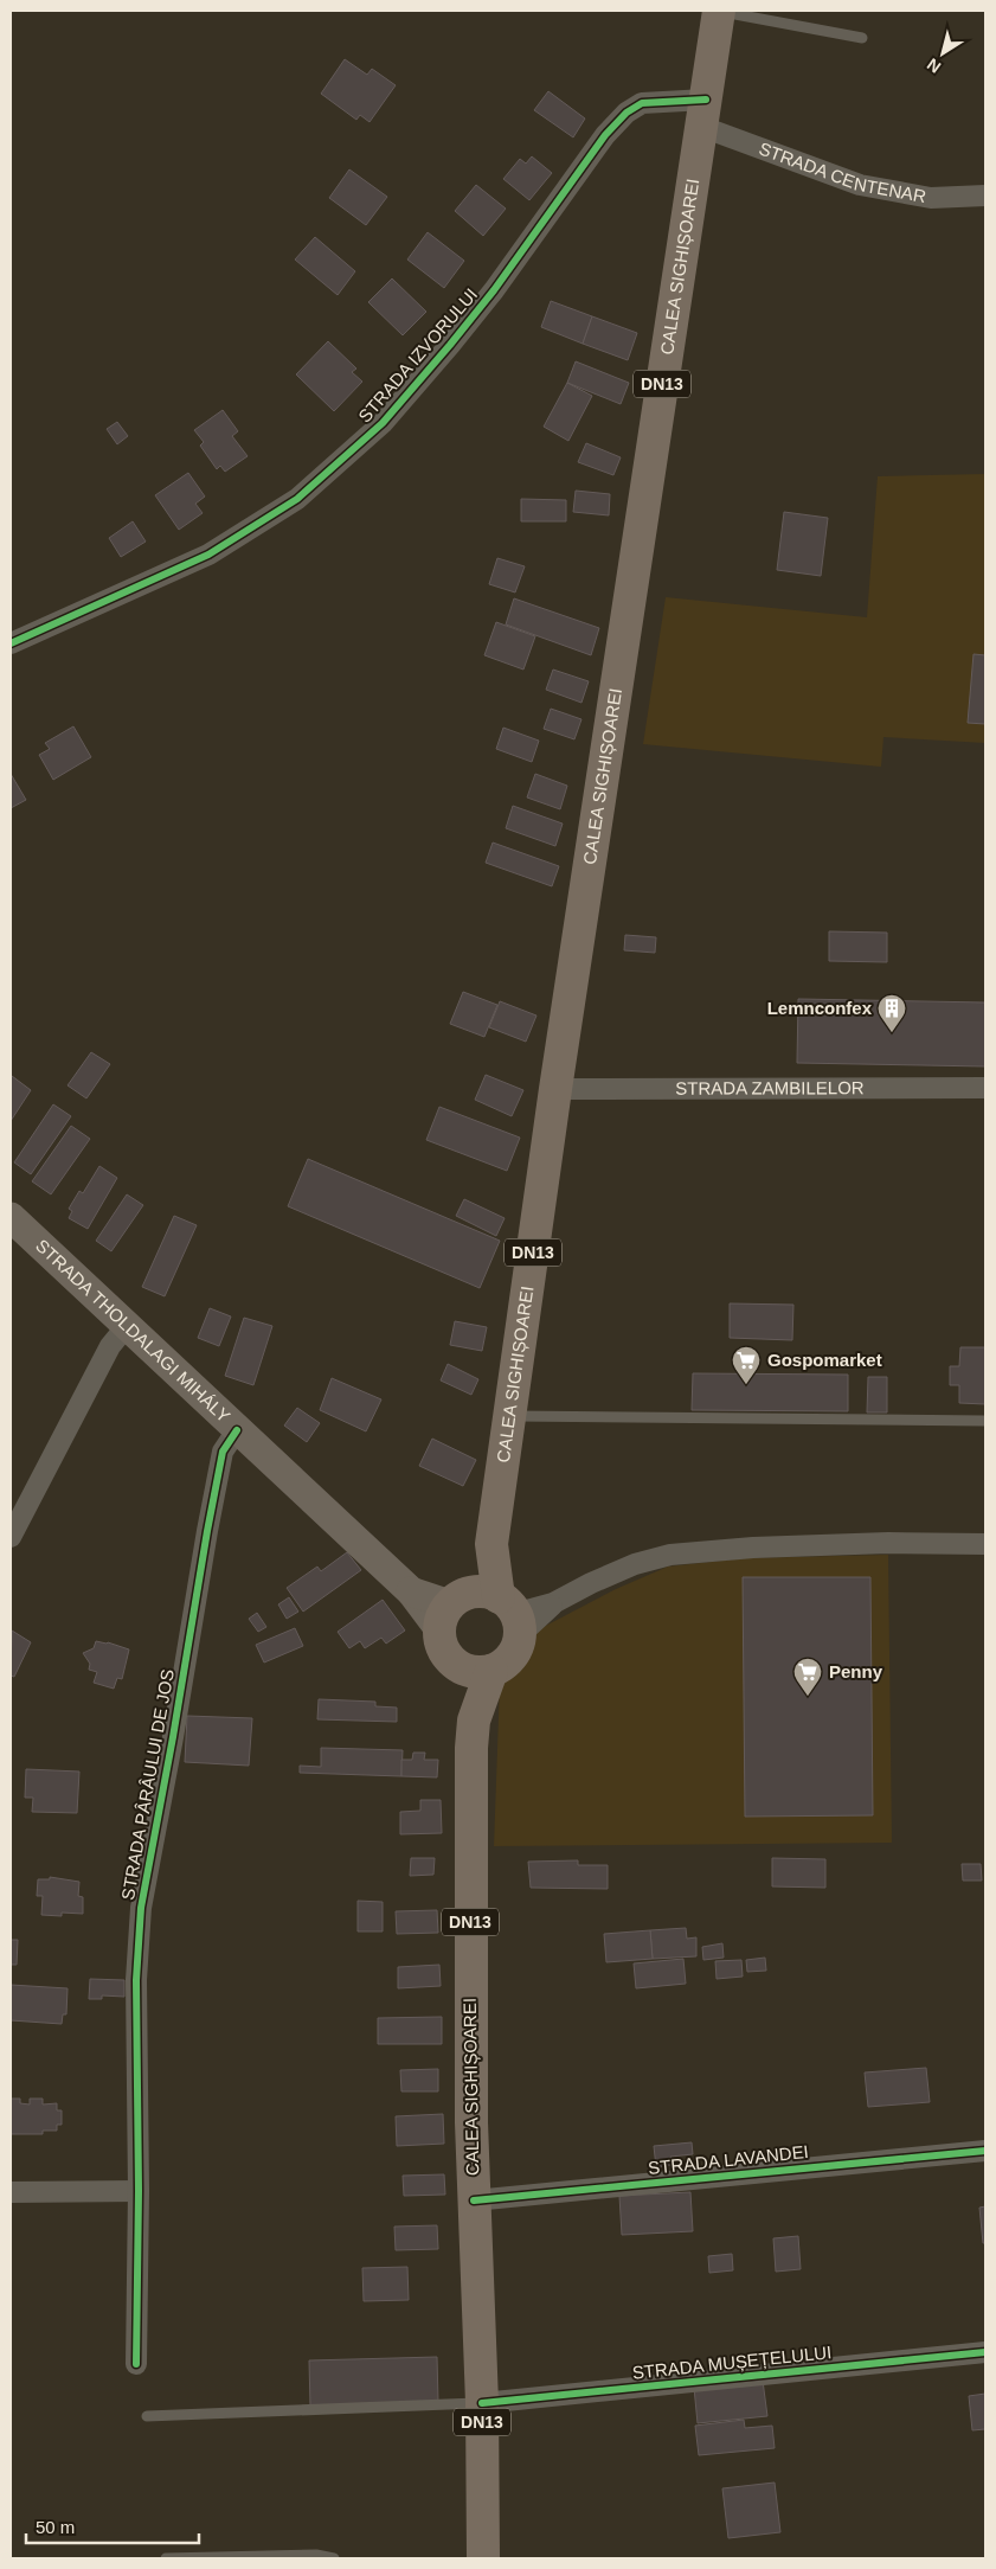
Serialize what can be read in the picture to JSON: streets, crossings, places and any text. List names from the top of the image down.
{
  "streets": {
    "highway": ["CALEA SIGHIȘOAREI", "DN13"],
    "street": [
      "STRADA CENTENAR",
      "STRADA IZVORULUI",
      "STRADA ZAMBILELOR",
      "STRADA THOLDALAGI MIHÁLY",
      "STRADA PÂRÂULUI DE JOS",
      "STRADA LAVANDEI",
      "STRADA MUȘEȚELULUI"
    ]
  },
  "crossings": [
    ["STRADA CENTENAR", "CALEA SIGHIȘOAREI"],
    ["STRADA CENTENAR", "STRADA IZVORULUI"],
    ["CALEA SIGHIȘOAREI", "STRADA IZVORULUI"],
    ["CALEA SIGHIȘOAREI", "DN13"],
    ["CALEA SIGHIȘOAREI", "STRADA ZAMBILELOR"],
    ["CALEA SIGHIȘOAREI", "STRADA THOLDALAGI MIHÁLY"],
    ["CALEA SIGHIȘOAREI", "STRADA LAVANDEI"],
    ["CALEA SIGHIȘOAREI", "STRADA MUȘEȚELULUI"],
    ["DN13", "STRADA THOLDALAGI MIHÁLY"],
    ["STRADA THOLDALAGI MIHÁLY", "STRADA PÂRÂULUI DE JOS"]
  ],
  "places": {
    "building": ["Lemnconfex"],
    "supermarket": ["Gospomarket", "Penny"]
  },
  "scale_bar": "50 m",
  "north": "bottom left"
}
